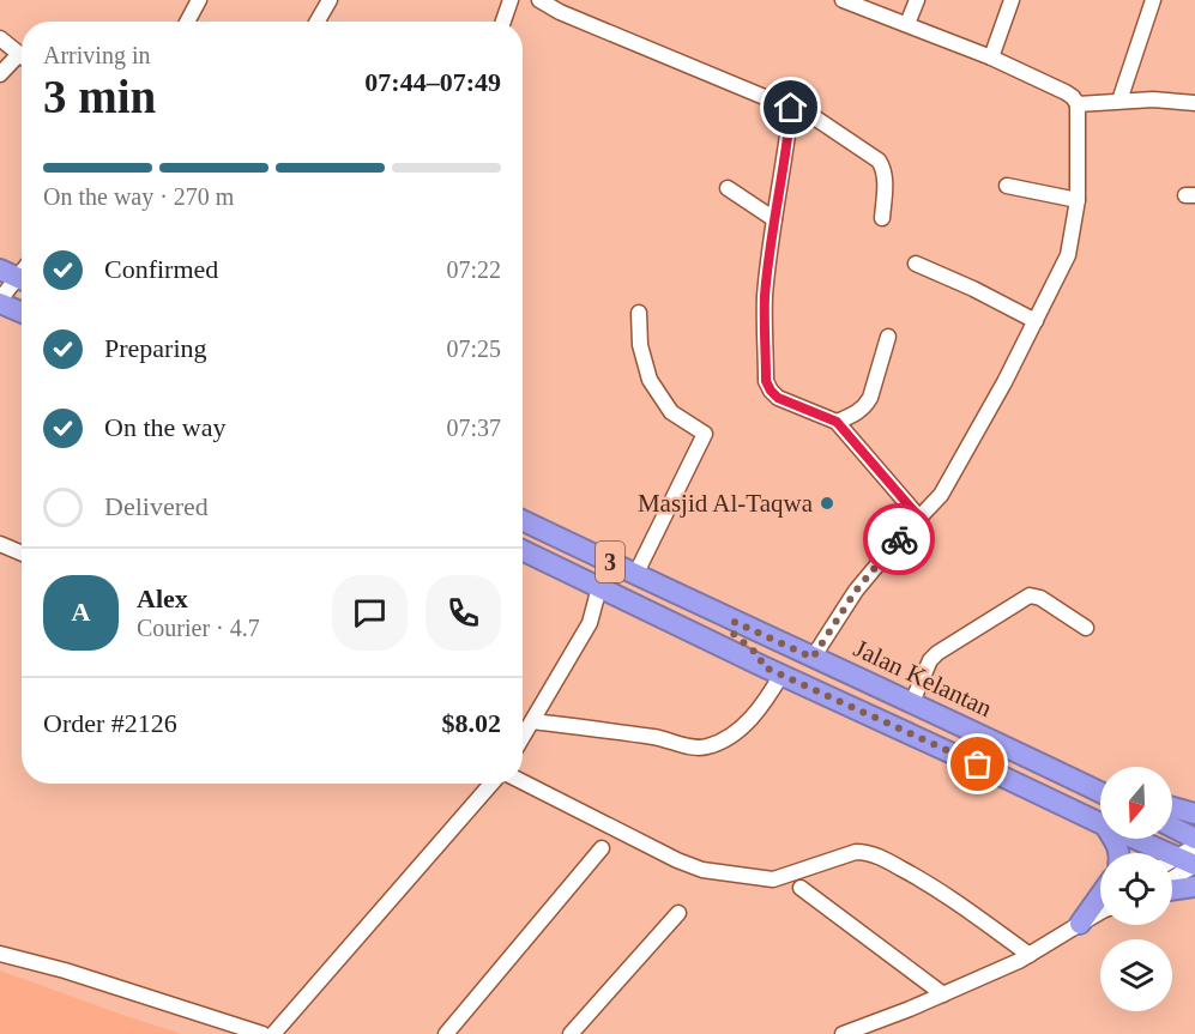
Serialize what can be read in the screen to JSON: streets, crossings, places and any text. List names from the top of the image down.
{
  "streets": {
    "highway": ["3", "Jalan Kelantan"]
  },
  "places": ["Masjid Al-Taqwa"],
  "north": "bottom",
  "page": {
    "heading": ["3 min", "Arriving in", "07:44–07:49"],
    "panel": [
      "Alex",
      "Courier · 4.7",
      "Order #2126",
      "$8.02"
    ],
    "bar": "On the way · 270 m",
    "list": [
      ["Confirmed", "07:22"],
      ["Preparing", "07:25"],
      ["On the way", "07:37"],
      "Delivered"
    ],
    "round": "A"
  }
}
